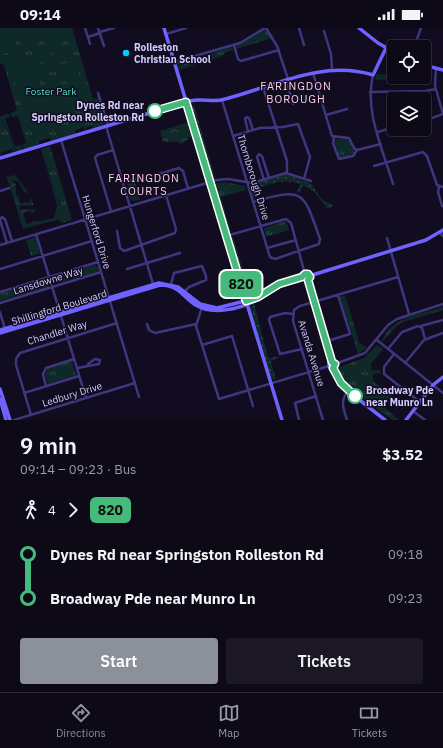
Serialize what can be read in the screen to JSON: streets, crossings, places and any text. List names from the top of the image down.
{
  "streets": {
    "street": [
      "Thornborough Drive",
      "Hungerford Drive",
      "Lansdowne Way",
      "Shillingford Boulevard",
      "Chandler Way",
      "Avanda Avenue",
      "Ledbury Drive"
    ]
  },
  "crossings": [
    ["Hungerford Drive", "Lansdowne Way"],
    ["Hungerford Drive", "Shillingford Boulevard"],
    ["Hungerford Drive", "Chandler Way"],
    ["Hungerford Drive", "Ledbury Drive"],
    ["Chandler Way", "Ledbury Drive"]
  ],
  "districts": ["FARINGDON BOROUGH", "FARINGDON COURTS"],
  "parks": ["Foster Park"],
  "places": ["Rolleston Christian School", "Dynes Rd near Springston Rolleston Rd", "Broadway Pde near Munro Ln"],
  "lines": ["bus line 820"],
  "page": {
    "status": "09:14",
    "on_map": "820",
    "heading": ["9 min", "09:14 – 09:23 · Bus", "$3.52"],
    "legs": ["4", "820"],
    "list": [
      {
        "name": "Dynes Rd near Springston Rolleston Rd",
        "value": "09:18"
      },
      {
        "name": "Broadway Pde near Munro Ln",
        "value": "09:23"
      }
    ],
    "buttons": ["Start", "Tickets"],
    "tabs": ["Directions", "Map", "Tickets"]
  }
}
